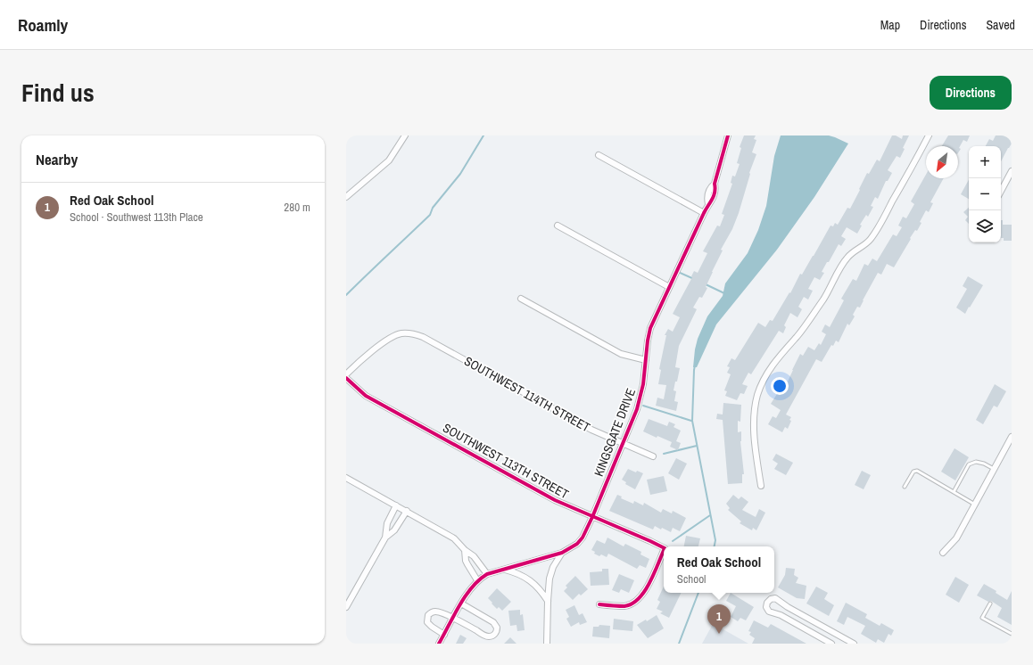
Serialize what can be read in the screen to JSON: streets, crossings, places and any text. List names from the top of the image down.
{
  "streets": {
    "street": ["SOUTHWEST 114TH STREET", "KINGSGATE DRIVE", "SOUTHWEST 113TH STREET"]
  },
  "crossings": [
    ["SOUTHWEST 114TH STREET", "KINGSGATE DRIVE"],
    ["KINGSGATE DRIVE", "SOUTHWEST 113TH STREET"]
  ],
  "north": "bottom left",
  "page": {
    "header": "Roamly",
    "nav": ["Map", "Directions", "Saved"],
    "title": "Find us",
    "buttons": "Directions",
    "heading": "Nearby",
    "map_buttons": ["+", "−"],
    "list": [
      {
        "mark": "1",
        "name": "Red Oak School",
        "note": "School · Southwest 113th Place",
        "value": "280 m"
      }
    ],
    "popup": ["Red Oak School", "School"],
    "pins": "1"
  }
}
